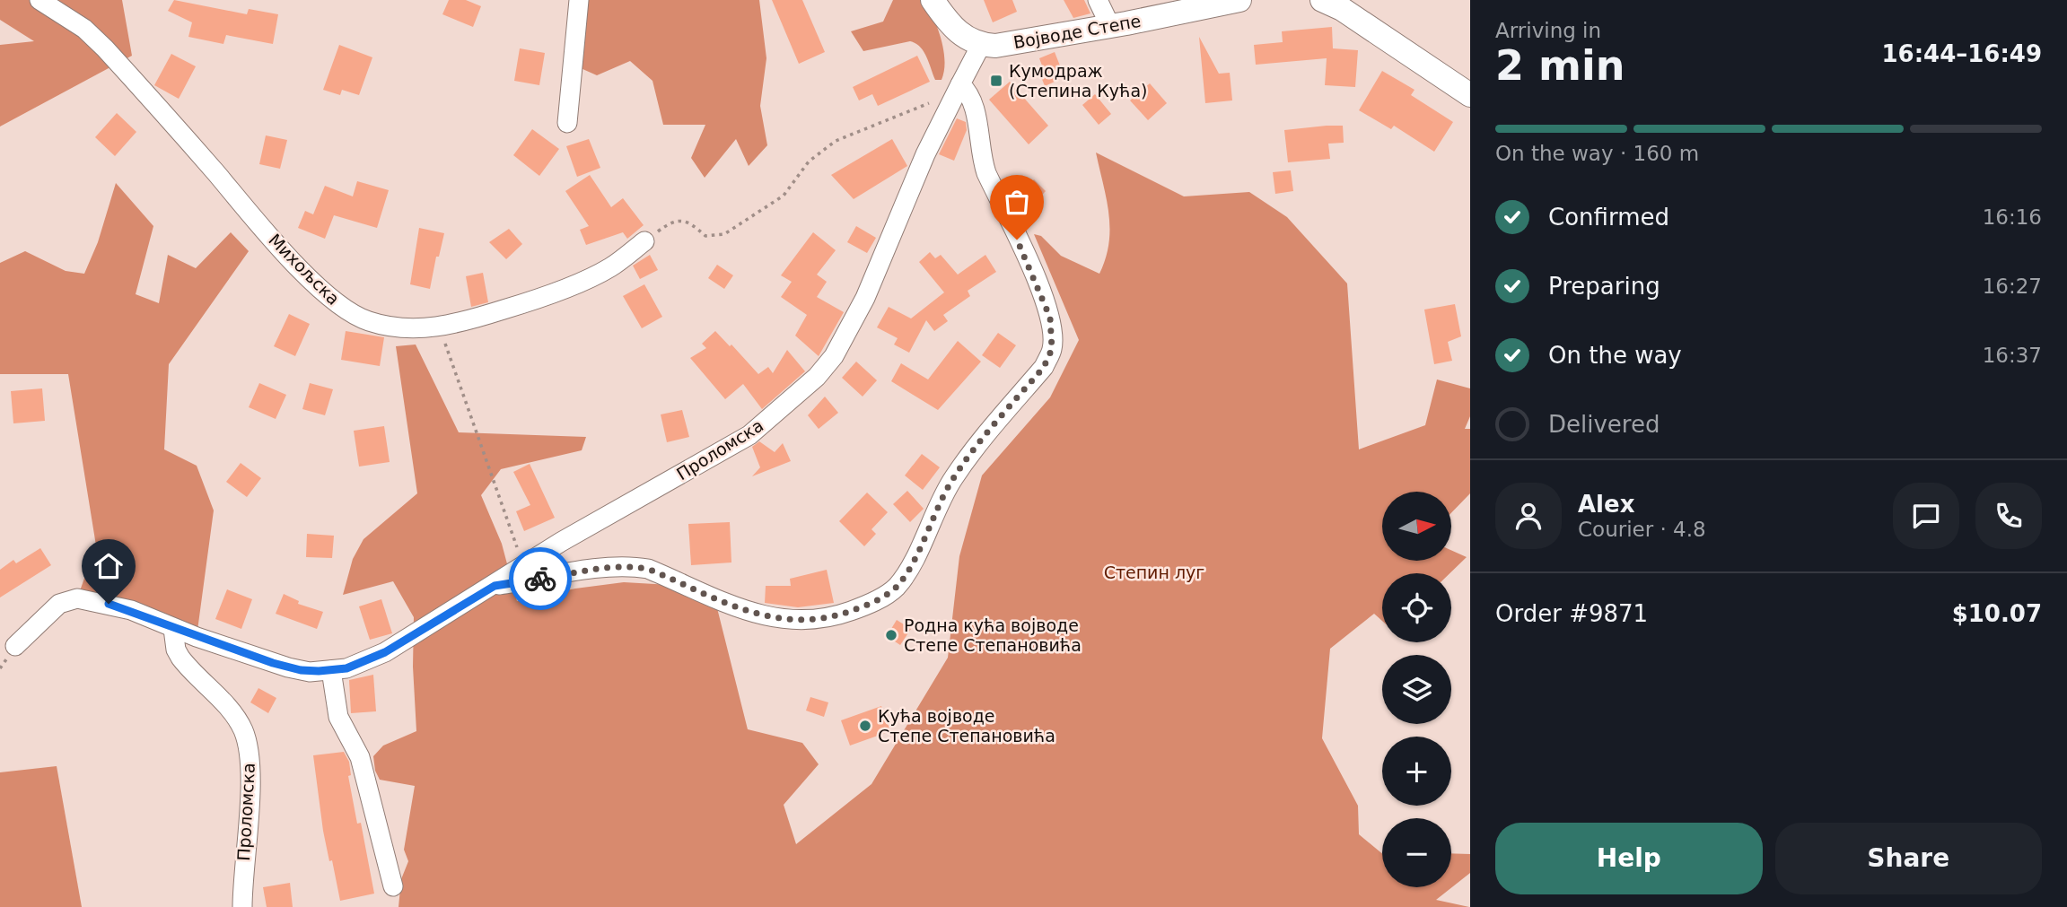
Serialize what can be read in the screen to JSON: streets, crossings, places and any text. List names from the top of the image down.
{
  "streets": {
    "street": ["Војводе Степе", "Михољска", "Проломска"]
  },
  "crossings": [
    ["Војводе Степе", "Проломска"]
  ],
  "parks": ["Степин луг"],
  "places": {
    "transit": ["Кумодраж (Степина Кућа)"],
    "other": ["Родна кућа војводе Степе Степановића", "Кућа војводе Степе Степановића"]
  },
  "north": "right",
  "page": {
    "heading": ["2 min", "Arriving in", "16:44–16:49"],
    "panel": [
      "Alex",
      "Courier · 4.8",
      "Order #9871",
      "$10.07"
    ],
    "bar": "On the way · 160 m",
    "list": [
      ["Confirmed", "16:16"],
      ["Preparing", "16:27"],
      ["On the way", "16:37"],
      "Delivered"
    ],
    "map_buttons": ["+", "−"],
    "buttons": ["Help", "Share"]
  }
}
